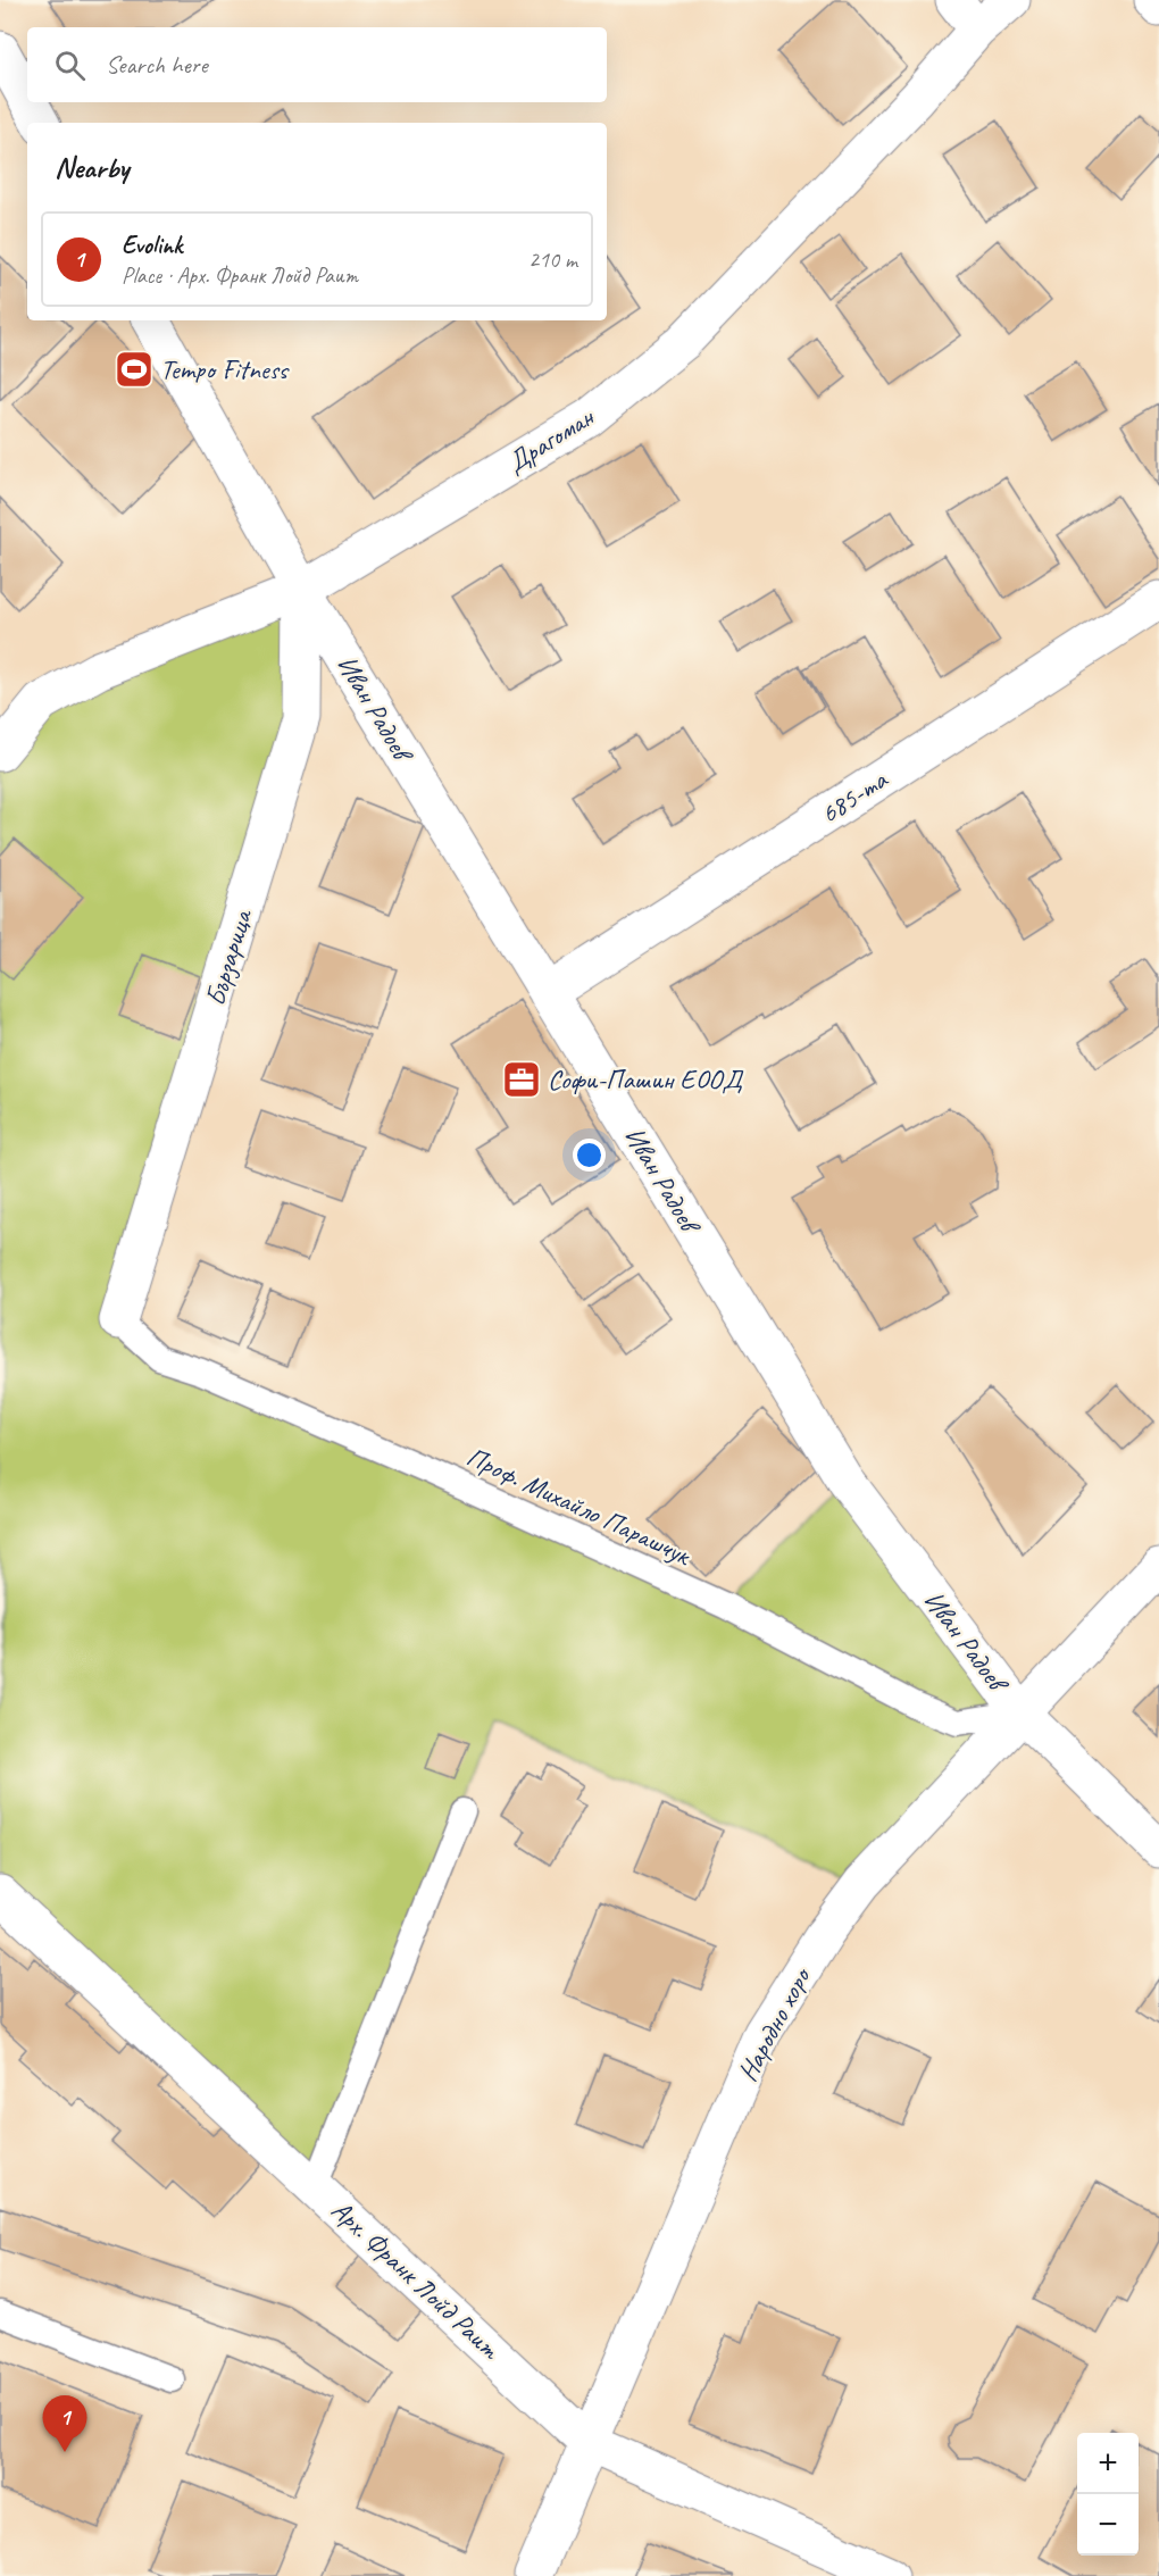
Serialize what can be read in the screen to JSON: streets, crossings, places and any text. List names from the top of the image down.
{
  "streets": {
    "street": [
      "Драгоман",
      "Иван Радоев",
      "685-та",
      "Бързарица",
      "Народно хоро",
      "Арх. Франк Лойд Раит"
    ],
    "lane": ["Проф. Михайло Парашчук"]
  },
  "crossings": [
    ["Драгоман", "Иван Радоев"],
    ["Драгоман", "Бързарица"],
    ["Иван Радоев", "685-та"],
    ["Иван Радоев", "Бързарица"],
    ["Иван Радоев", "Проф. Михайло Парашчук"],
    ["Иван Радоев", "Народно хоро"],
    ["Бързарица", "Проф. Михайло Парашчук"],
    ["Проф. Михайло Парашчук", "Народно хоро"],
    ["Народно хоро", "Арх. Франк Лойд Раит"]
  ],
  "places": {
    "sports": ["Tempo Fitness"],
    "office": ["Софи-Пашин ЕООД"]
  },
  "page": {
    "search": "Search here",
    "heading": "Nearby",
    "list": [
      {
        "mark": "1",
        "name": "Evolink",
        "note": "Place · Арх. Франк Лойд Раит",
        "value": "210 m"
      }
    ],
    "pins": "1",
    "map_buttons": ["+", "−"]
  }
}
